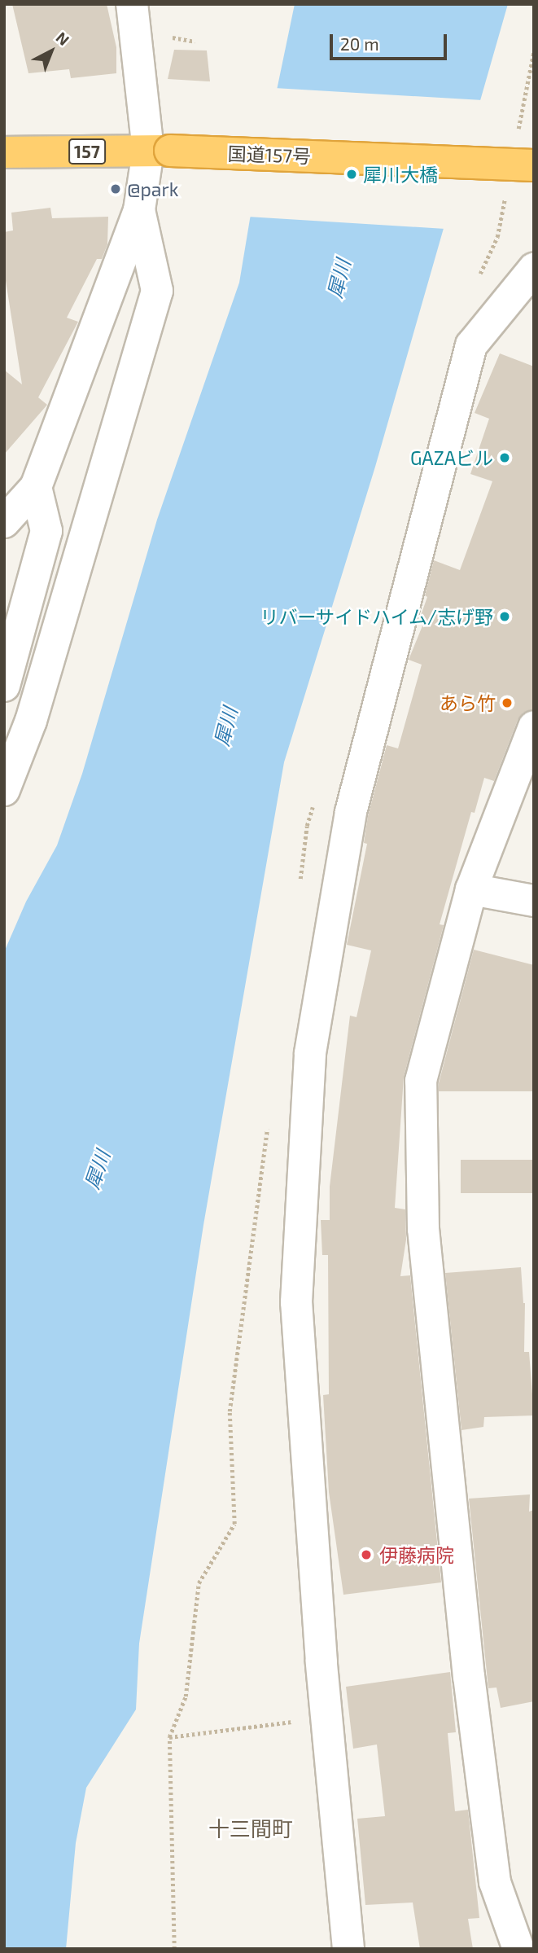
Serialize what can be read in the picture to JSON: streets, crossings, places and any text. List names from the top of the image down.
{
  "streets": {
    "highway": ["157", "国道157号"]
  },
  "districts": ["十三間町"],
  "water": ["犀川"],
  "places": [
    "犀川大橋",
    "@park",
    "GAZAビル",
    "リバーサイドハイム/志げ野",
    "あら竹",
    "伊藤病院"
  ],
  "scale_bar": "20 m",
  "north": "top right"
}
